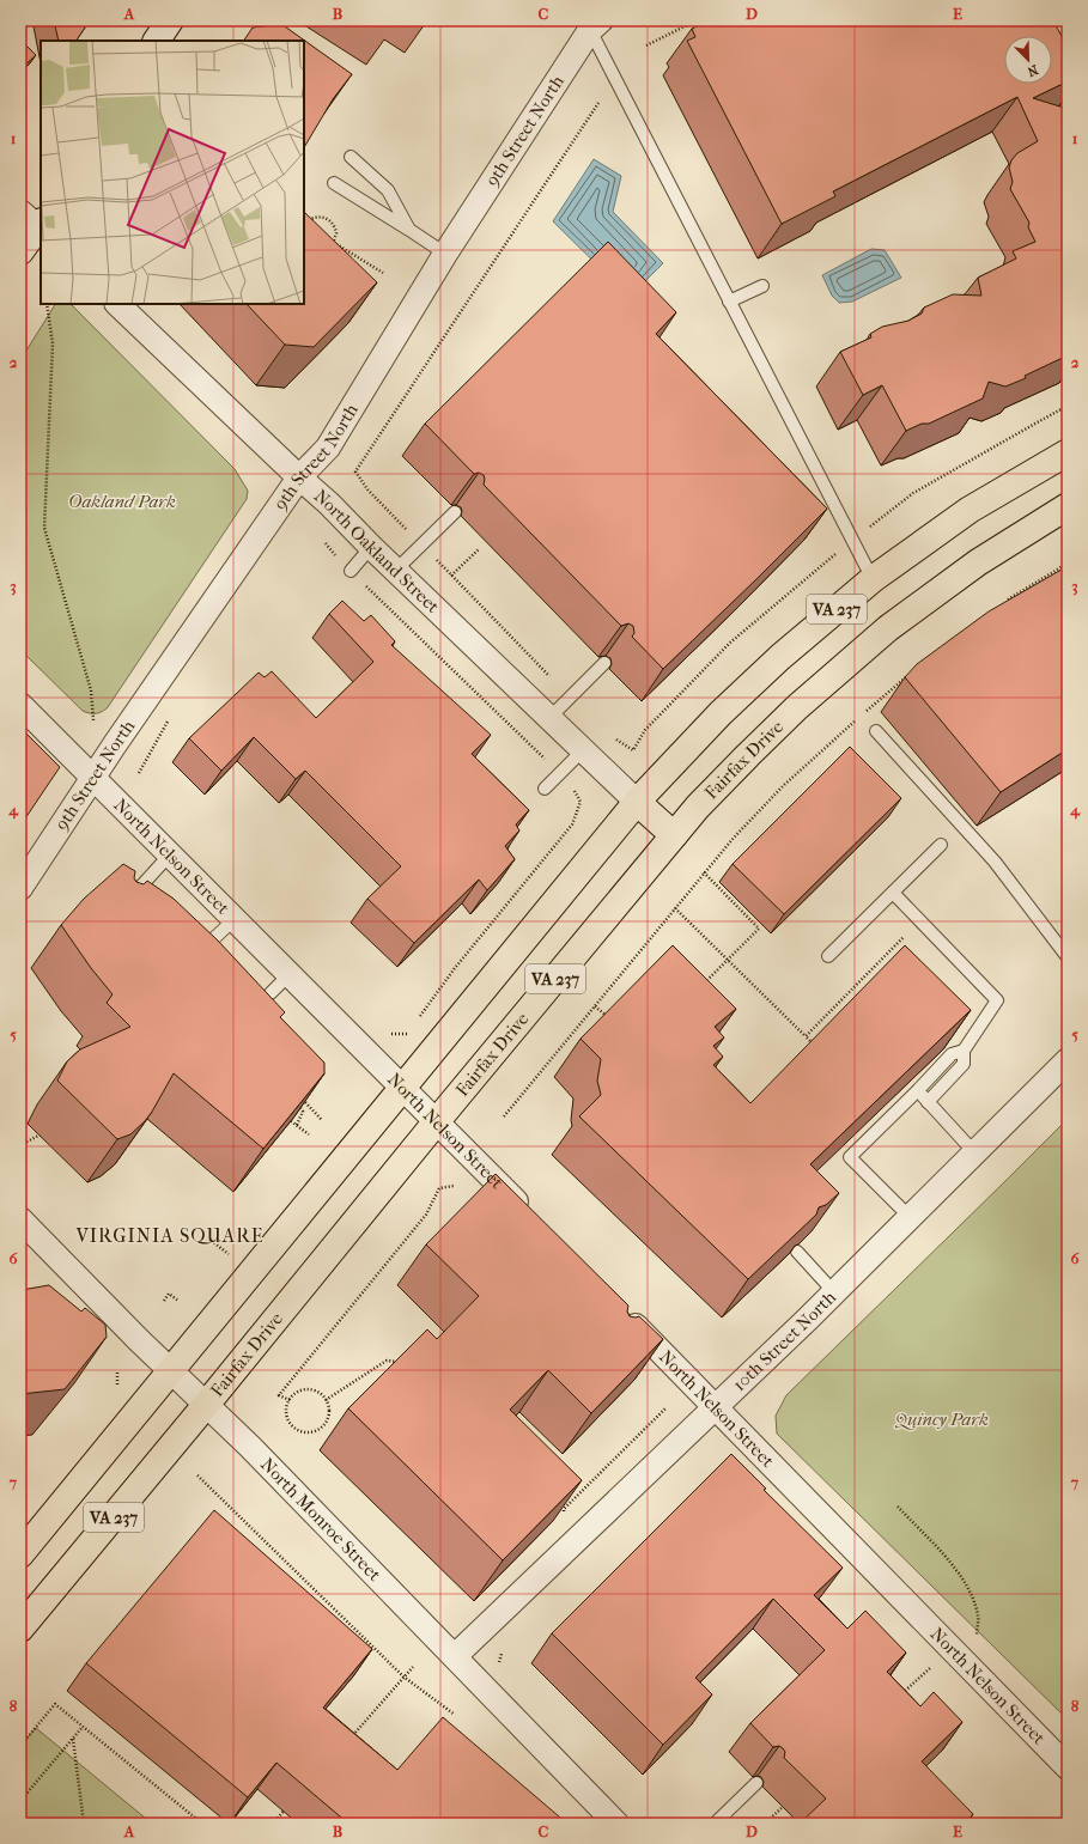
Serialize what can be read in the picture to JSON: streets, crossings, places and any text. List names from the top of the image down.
{
  "streets": {
    "main road": ["VA 237", "Fairfax Drive"],
    "street": [
      "9th Street North",
      "North Oakland Street",
      "North Nelson Street",
      "10th Street North",
      "North Monroe Street"
    ]
  },
  "crossings": [
    ["9th Street North", "North Oakland Street"],
    ["9th Street North", "North Nelson Street"],
    ["North Oakland Street", "VA 237"],
    ["VA 237", "North Nelson Street"],
    ["VA 237", "North Monroe Street"],
    ["Fairfax Drive", "North Nelson Street"],
    ["Fairfax Drive", "North Monroe Street"],
    ["North Nelson Street", "10th Street North"],
    ["10th Street North", "North Monroe Street"]
  ],
  "districts": ["VIRGINIA SQUARE"],
  "parks": ["Oakland Park", "Quincy Park"],
  "north": "bottom right",
  "grid": {
    "columns": [
      "A",
      "B",
      "C",
      "D",
      "E"
    ],
    "rows": [
      "1",
      "2",
      "3",
      "4",
      "5",
      "6",
      "7",
      "8"
    ]
  }
}
